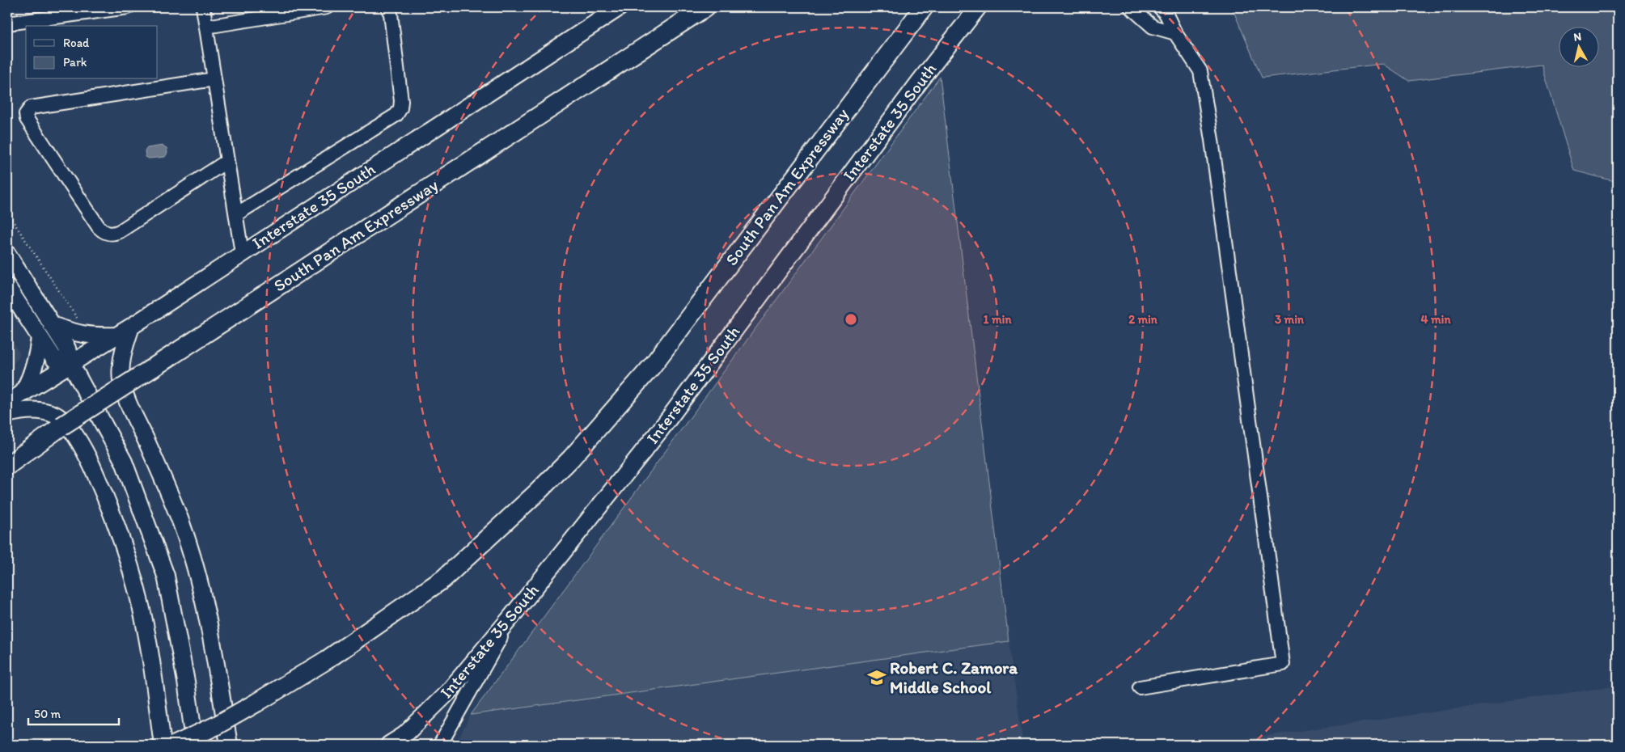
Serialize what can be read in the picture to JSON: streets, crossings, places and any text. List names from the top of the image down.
{
  "streets": {
    "highway": ["South Pan Am Expressway"],
    "main road": ["Interstate 35 South"]
  },
  "places": {
    "school or university": ["Robert C. Zamora Middle School"]
  },
  "legend": ["Road", "Park"],
  "scale_bar": "50 m",
  "north": "top",
  "rings": [
    "1 min",
    "2 min",
    "3 min",
    "4 min"
  ]
}
